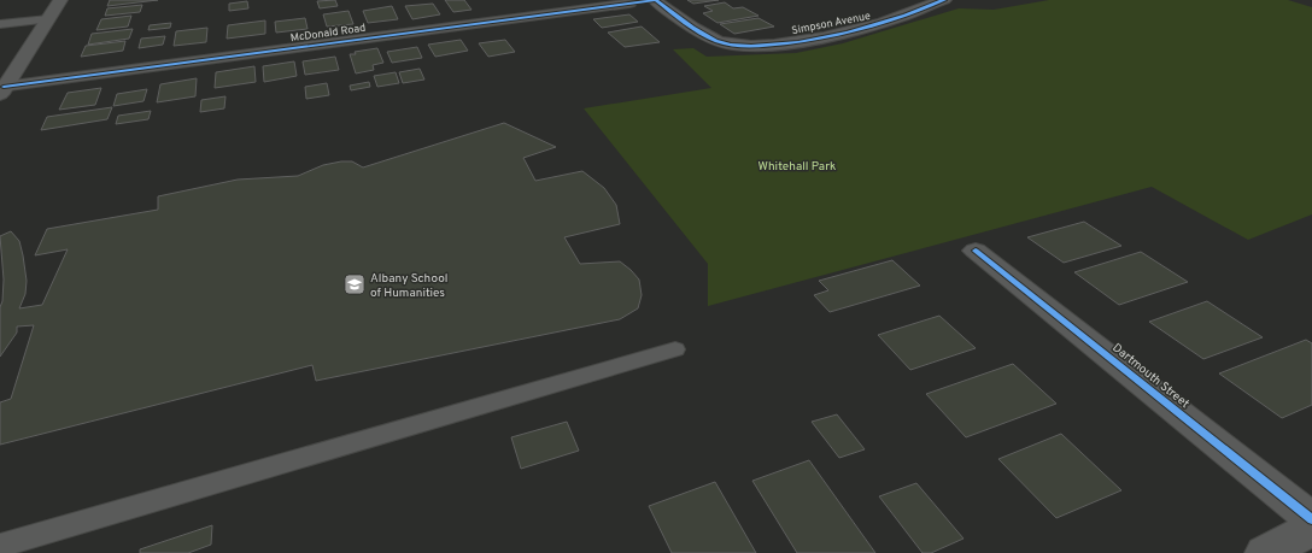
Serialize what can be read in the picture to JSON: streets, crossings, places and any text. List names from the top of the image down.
{
  "streets": {
    "street": ["Simpson Avenue", "McDonald Road", "Dartmouth Street"]
  },
  "parks": ["Whitehall Park"],
  "places": {
    "school or university": ["Albany School of Humanities"]
  }
}
